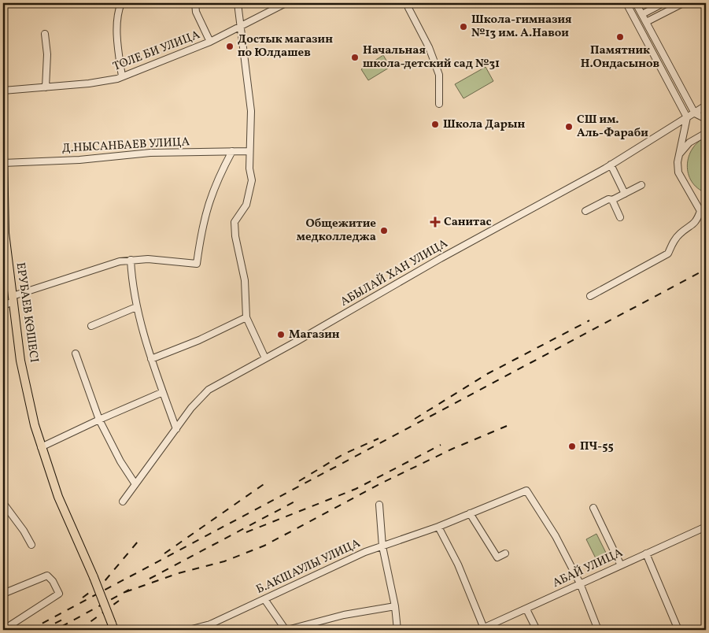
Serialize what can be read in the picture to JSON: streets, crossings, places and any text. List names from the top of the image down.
{
  "streets": {
    "main road": ["ЕРУБАЕВ КӨШЕСІ"],
    "street": [
      "ТОЛЕ БИ УЛИЦА",
      "Д.НЫСАНБАЕВ УЛИЦА",
      "АБЫЛАЙ ХАН УЛИЦА",
      "Б.АКШАУЛЫ УЛИЦА",
      "АБАЙ УЛИЦА"
    ]
  },
  "crossings": [
    ["Д.НЫСАНБАЕВ УЛИЦА", "ЕРУБАЕВ КӨШЕСІ"],
    ["Б.АКШАУЛЫ УЛИЦА", "АБАЙ УЛИЦА"]
  ],
  "places": {
    "other": [
      "Школа-гимназия №13 им. А.Навои",
      "Памятник Н.Ондасынов",
      "Достык магазин по Юлдашев",
      "Начальная школа-детский сад №31",
      "Школа Дарын",
      "СШ им. Аль-Фараби",
      "Общежитие медколледжа",
      "Магазин",
      "ПЧ-55"
    ],
    "health": ["Санитас"]
  }
}
